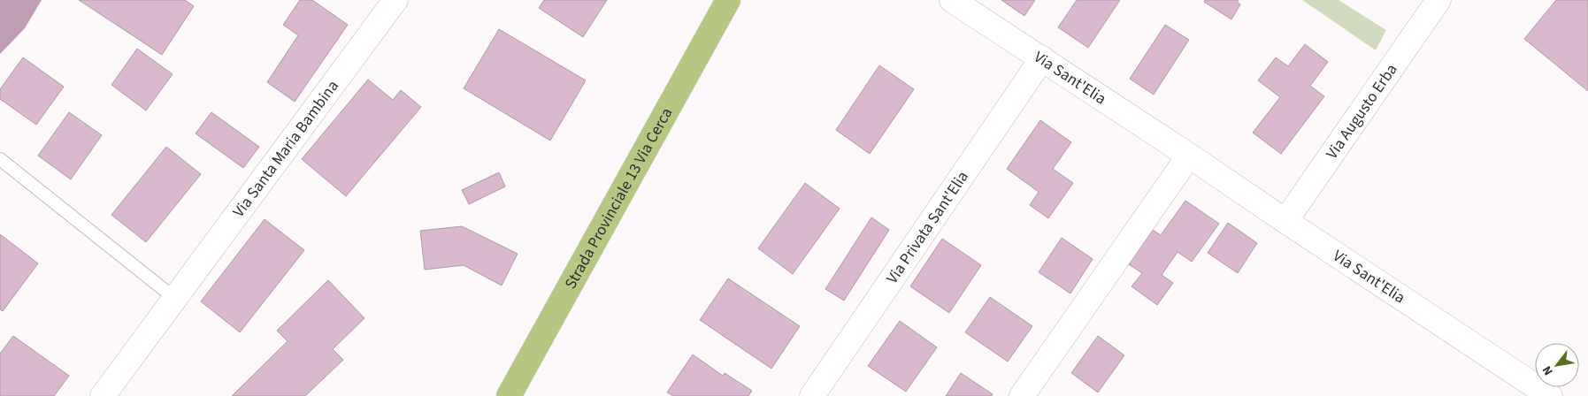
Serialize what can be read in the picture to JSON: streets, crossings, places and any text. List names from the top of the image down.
{
  "streets": {
    "main road": ["Strada Provinciale 13 Via Cerca"],
    "street": [
      "Via Sant'Elia",
      "Via Augusto Erba",
      "Via Santa Maria Bambina",
      "Via Privata Sant'Elia"
    ]
  },
  "crossings": [
    ["Via Sant'Elia", "Via Augusto Erba"],
    ["Via Sant'Elia", "Via Privata Sant'Elia"]
  ],
  "north": "bottom left"
}
